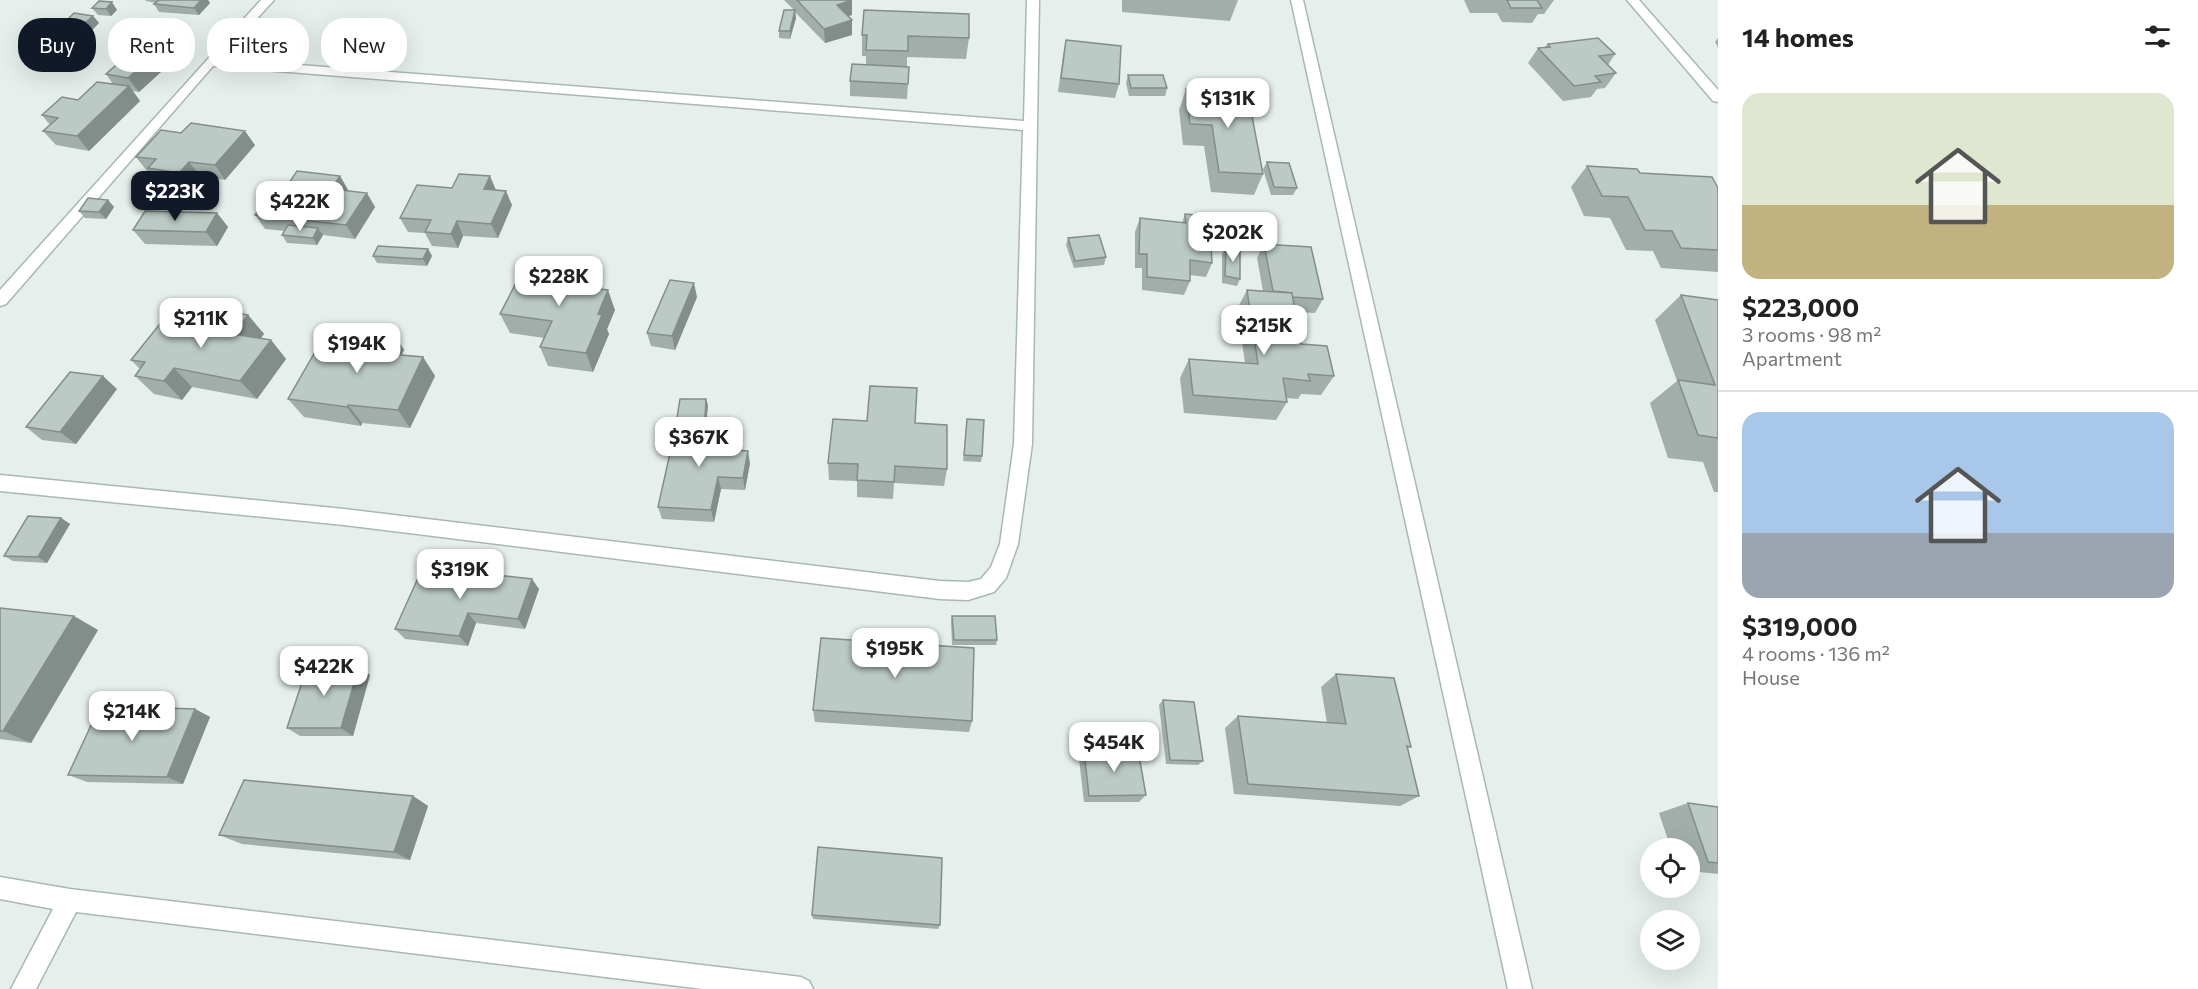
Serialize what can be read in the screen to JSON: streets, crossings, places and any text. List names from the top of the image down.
{
  "page": {
    "heading": "14 homes",
    "chip": [
      "Buy",
      "Rent",
      "Filters",
      "New"
    ],
    "list": [
      {
        "name": "$223,000",
        "note": "3 rooms · 98 m² · Apartment"
      },
      {
        "name": "$319,000",
        "note": "4 rooms · 136 m² · House"
      }
    ],
    "price": [
      "$131K",
      "$223K",
      "$422K",
      "$202K",
      "$228K",
      "$211K",
      "$215K",
      "$194K",
      "$367K",
      "$319K",
      "$195K",
      "$422K",
      "$214K",
      "$454K"
    ]
  }
}
